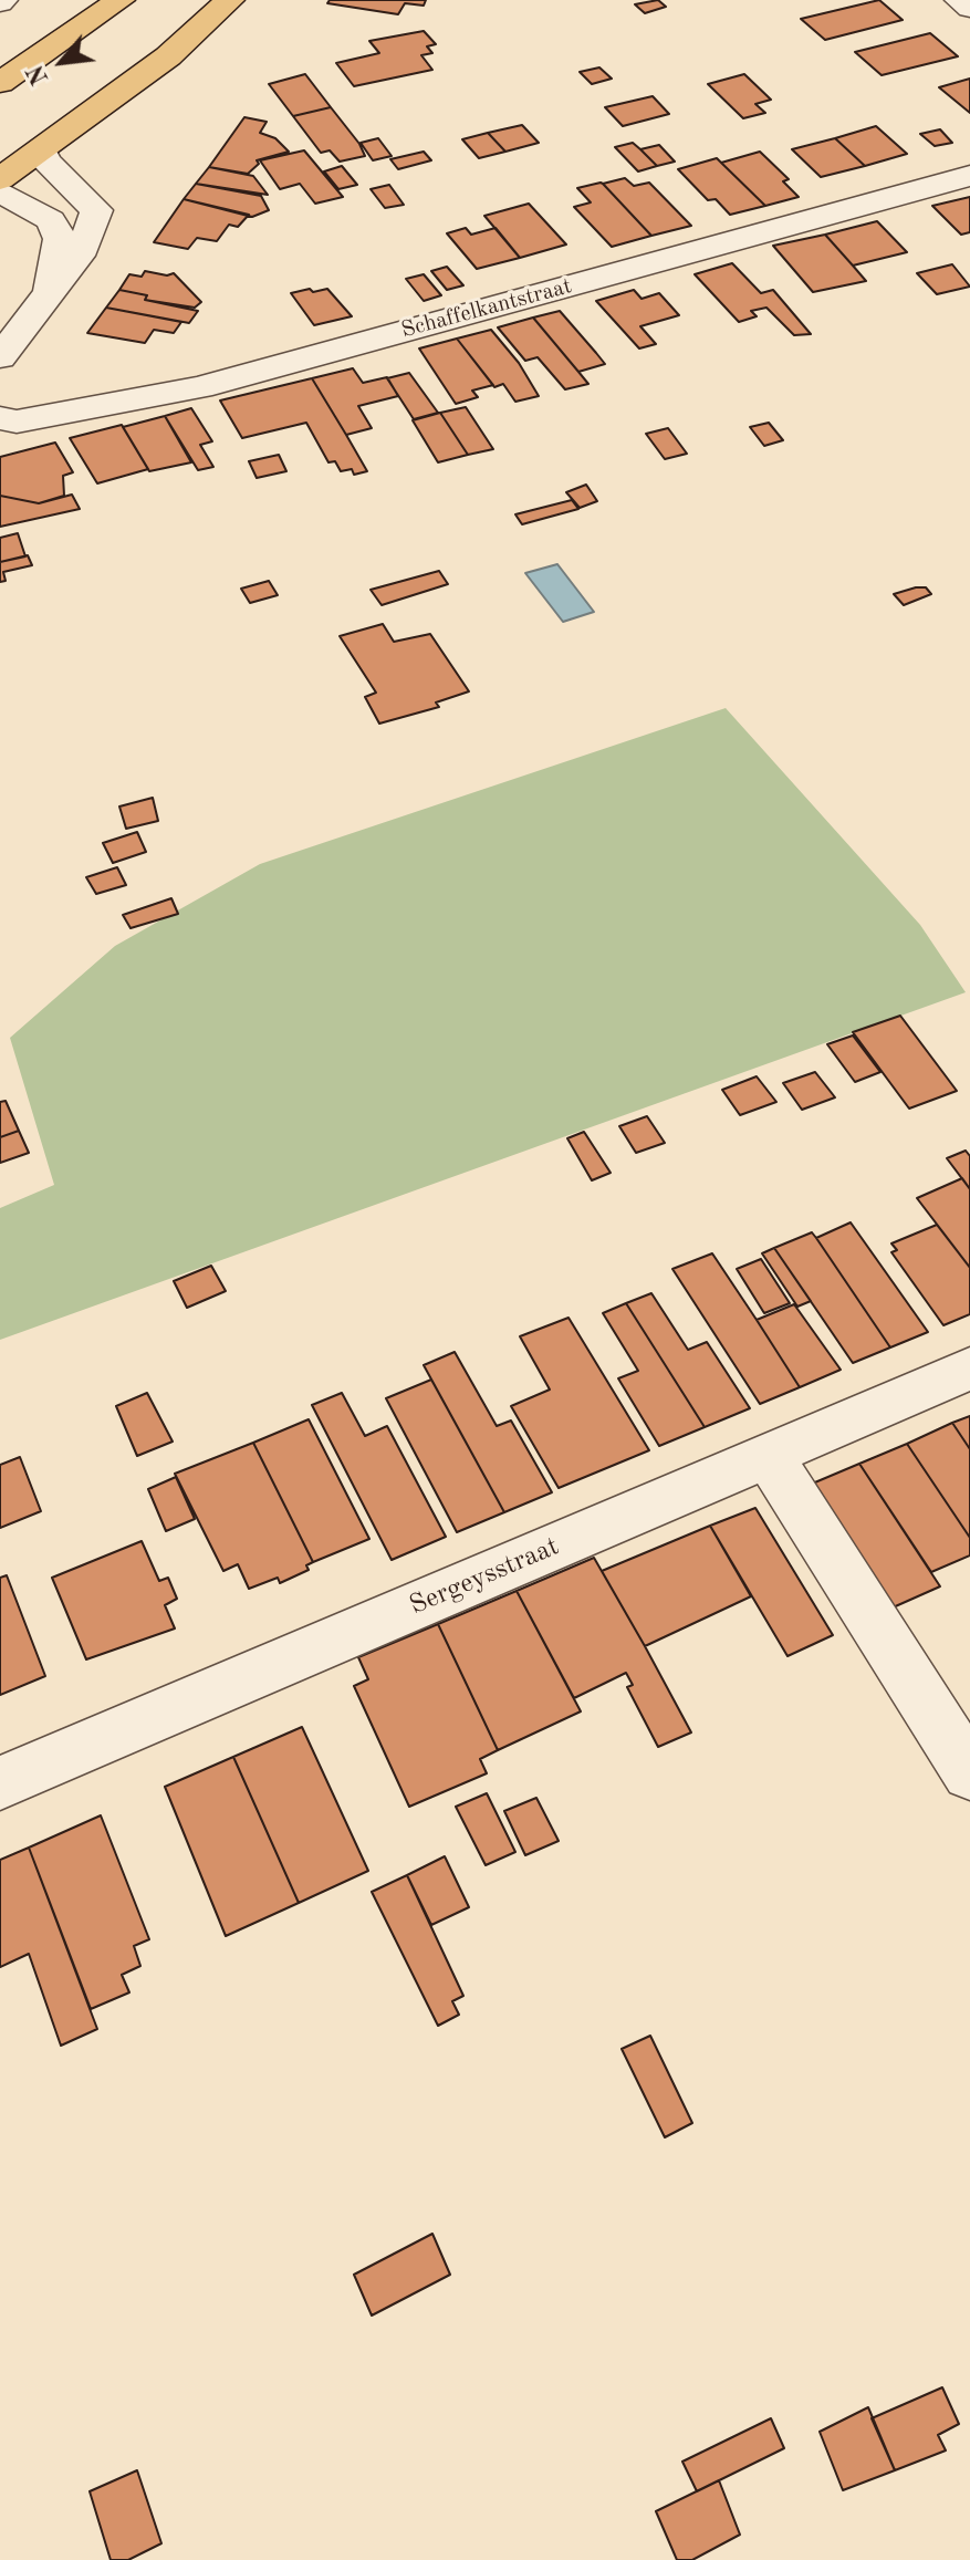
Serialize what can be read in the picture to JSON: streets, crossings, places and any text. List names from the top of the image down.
{
  "streets": {
    "street": ["Schaffelkantstraat", "Sergeysstraat"]
  },
  "north": "bottom left"
}
